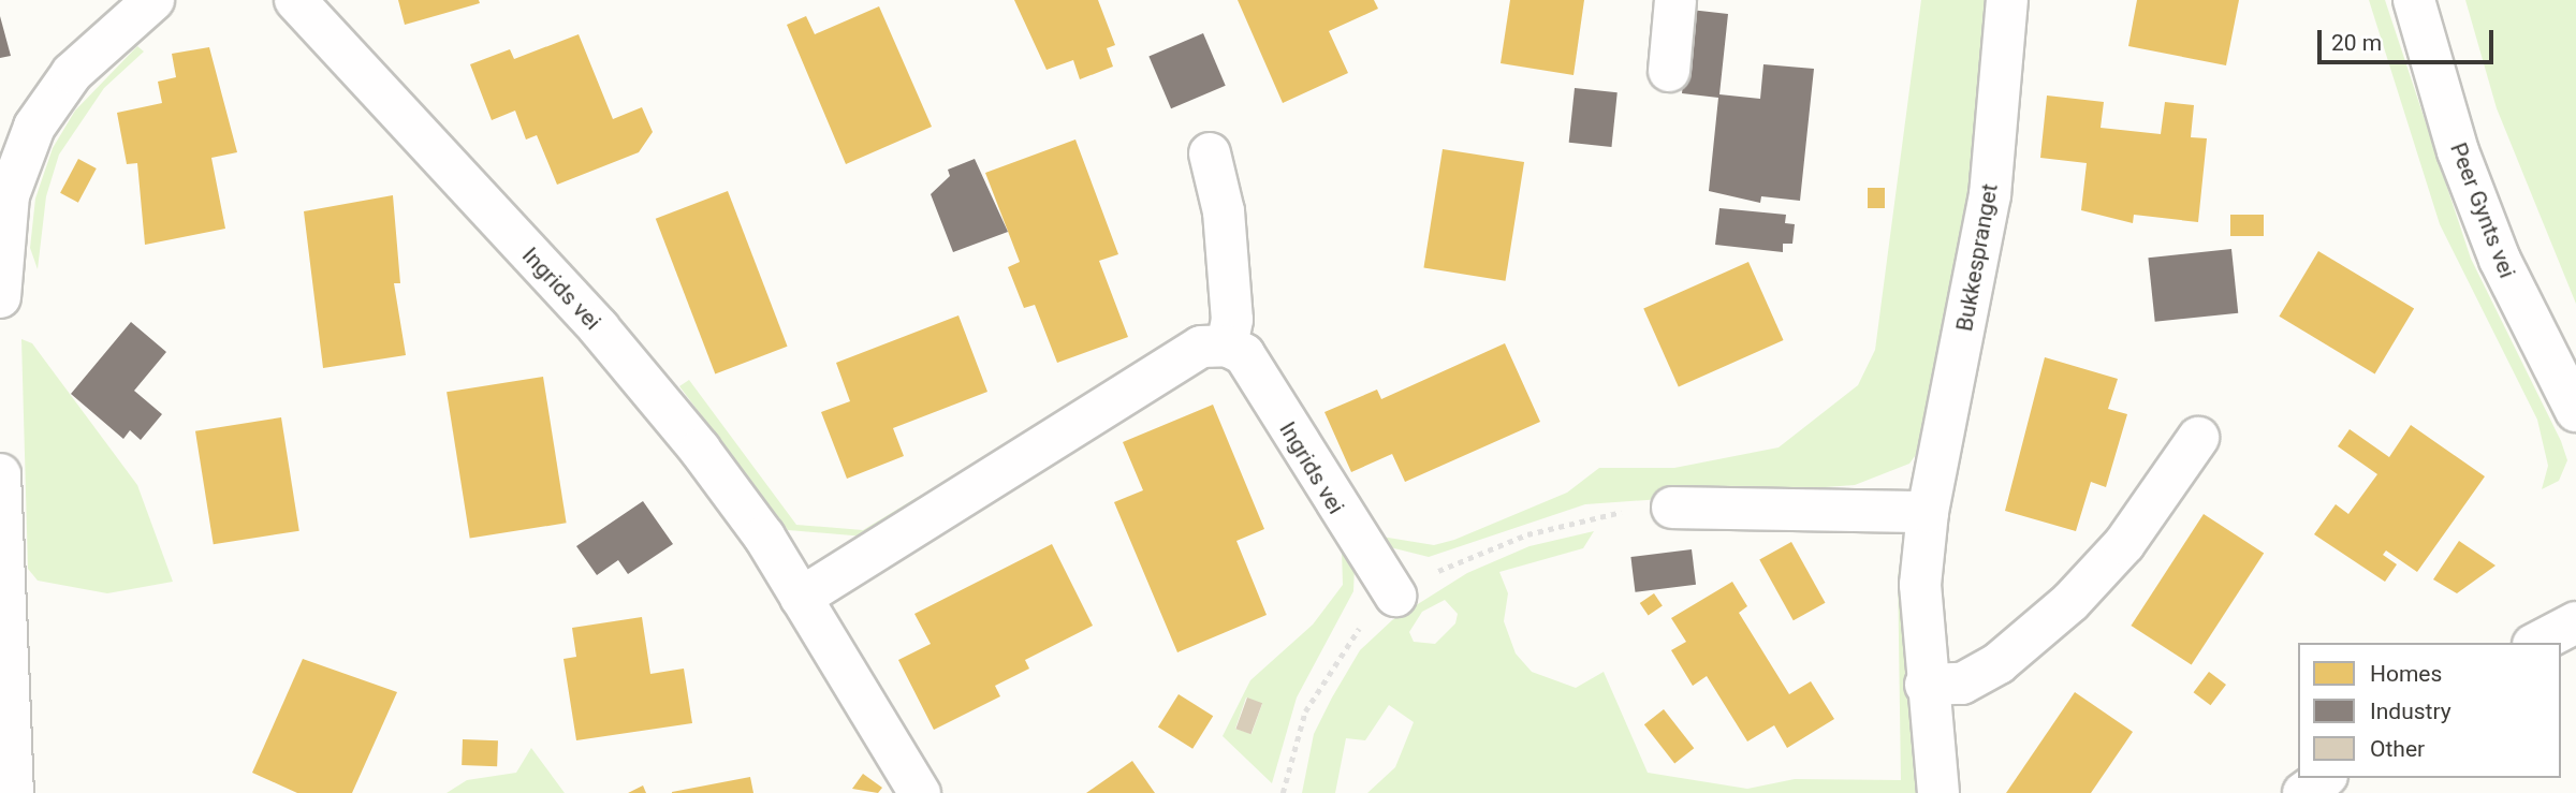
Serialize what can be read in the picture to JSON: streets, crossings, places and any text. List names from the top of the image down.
{
  "streets": {
    "street": ["Peer Gynts vei", "Bukkespranget", "Ingrids vei"]
  },
  "legend": ["Homes", "Industry", "Other"],
  "scale_bar": "20 m"
}
